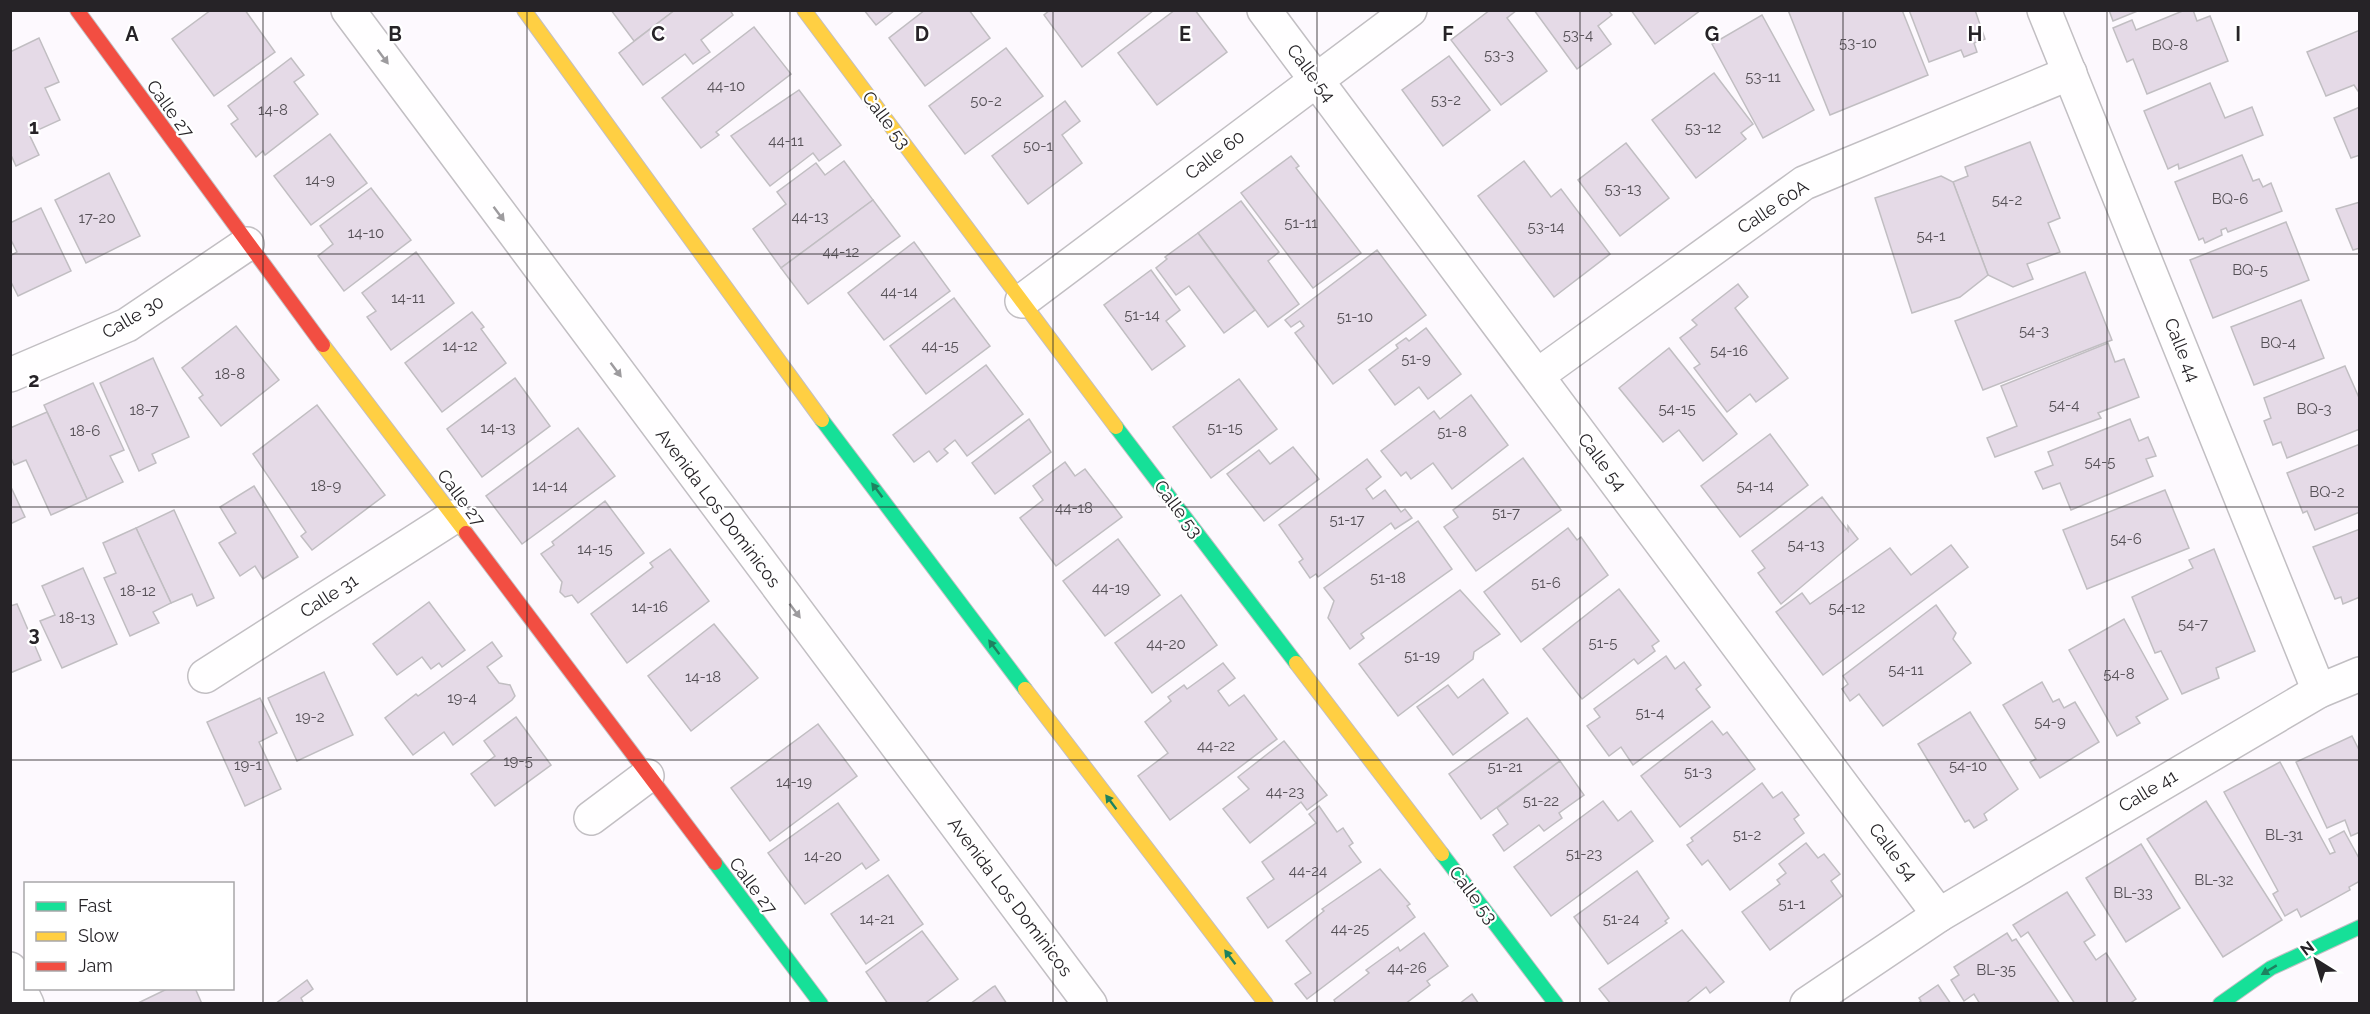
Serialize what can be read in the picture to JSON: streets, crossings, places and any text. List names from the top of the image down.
{
  "streets": {
    "street": [
      "Calle 54",
      "Calle 27",
      "Calle 53",
      "Calle 60",
      "Calle 60A",
      "Calle 30",
      "Calle 44",
      "Avenida Los Dominicos",
      "Calle 31",
      "Calle 41"
    ]
  },
  "crossings": [
    ["Calle 54", "Calle 60"],
    ["Calle 54", "Calle 60A"],
    ["Calle 54", "Calle 41"],
    ["Calle 27", "Calle 30"],
    ["Calle 27", "Calle 31"],
    ["Calle 53", "Calle 60"],
    ["Calle 60A", "Calle 44"],
    ["Calle 44", "Calle 41"]
  ],
  "house_numbers": [
    "53-4",
    "53-10",
    "BQ-8",
    "53-3",
    "53-11",
    "44-10",
    "53-2",
    "50-2",
    "14-8",
    "53-12",
    "44-11",
    "50-1",
    "14-9",
    "53-13",
    "BQ-6",
    "54-2",
    "44-13",
    "17-20",
    "51-11",
    "53-14",
    "14-10",
    "54-1",
    "44-12",
    "BQ-5",
    "44-14",
    "14-11",
    "51-14",
    "51-10",
    "54-3",
    "BQ-4",
    "14-12",
    "44-15",
    "54-16",
    "51-9",
    "18-8",
    "54-4",
    "54-15",
    "BQ-3",
    "18-7",
    "14-13",
    "51-15",
    "18-6",
    "51-8",
    "54-5",
    "18-9",
    "14-14",
    "54-14",
    "BQ-2",
    "44-18",
    "51-7",
    "51-17",
    "54-6",
    "54-13",
    "14-15",
    "51-18",
    "51-6",
    "44-19",
    "18-12",
    "14-16",
    "54-12",
    "18-13",
    "54-7",
    "51-5",
    "44-20",
    "51-19",
    "54-11",
    "54-8",
    "14-18",
    "19-4",
    "51-4",
    "19-2",
    "54-9",
    "44-22",
    "19-5",
    "19-1",
    "54-10",
    "51-21",
    "51-3",
    "14-19",
    "44-23",
    "51-22",
    "51-2",
    "BL-31",
    "51-23",
    "14-20",
    "44-24",
    "BL-32",
    "BL-33",
    "51-1",
    "14-21",
    "51-24",
    "44-25",
    "44-26",
    "BL-35"
  ],
  "legend": ["Fast", "Slow", "Jam"],
  "north": "top left",
  "grid": {
    "columns": [
      "A",
      "B",
      "C",
      "D",
      "E",
      "F",
      "G",
      "H",
      "I"
    ],
    "rows": ["1", "2", "3"]
  }
}
